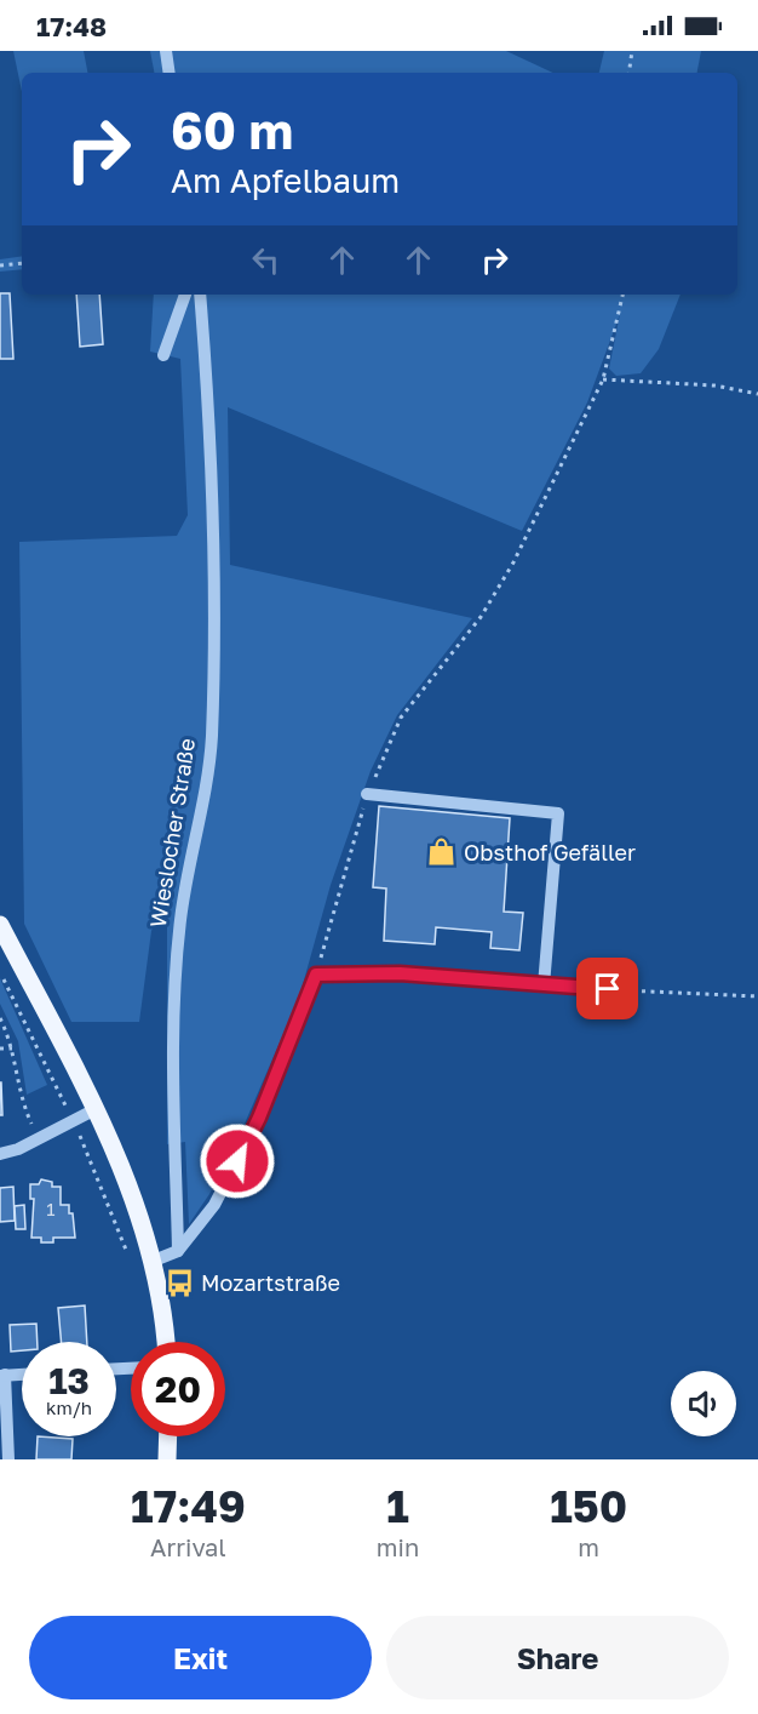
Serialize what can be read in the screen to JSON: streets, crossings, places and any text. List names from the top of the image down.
{
  "streets": {
    "street": ["Wieslocher Straße"]
  },
  "places": {
    "shop": ["Obsthof Gefäller"],
    "bus stop": ["Mozartstraße"]
  },
  "house_numbers": ["1"],
  "page": {
    "status": "17:48",
    "turn": ["60 m", "Am Apfelbaum"],
    "speed": "13 km/h",
    "limit": "20",
    "eta": [
      "17:49",
      "Arrival",
      "1",
      "min",
      "150",
      "m"
    ],
    "buttons": ["Exit", "Share"]
  }
}
